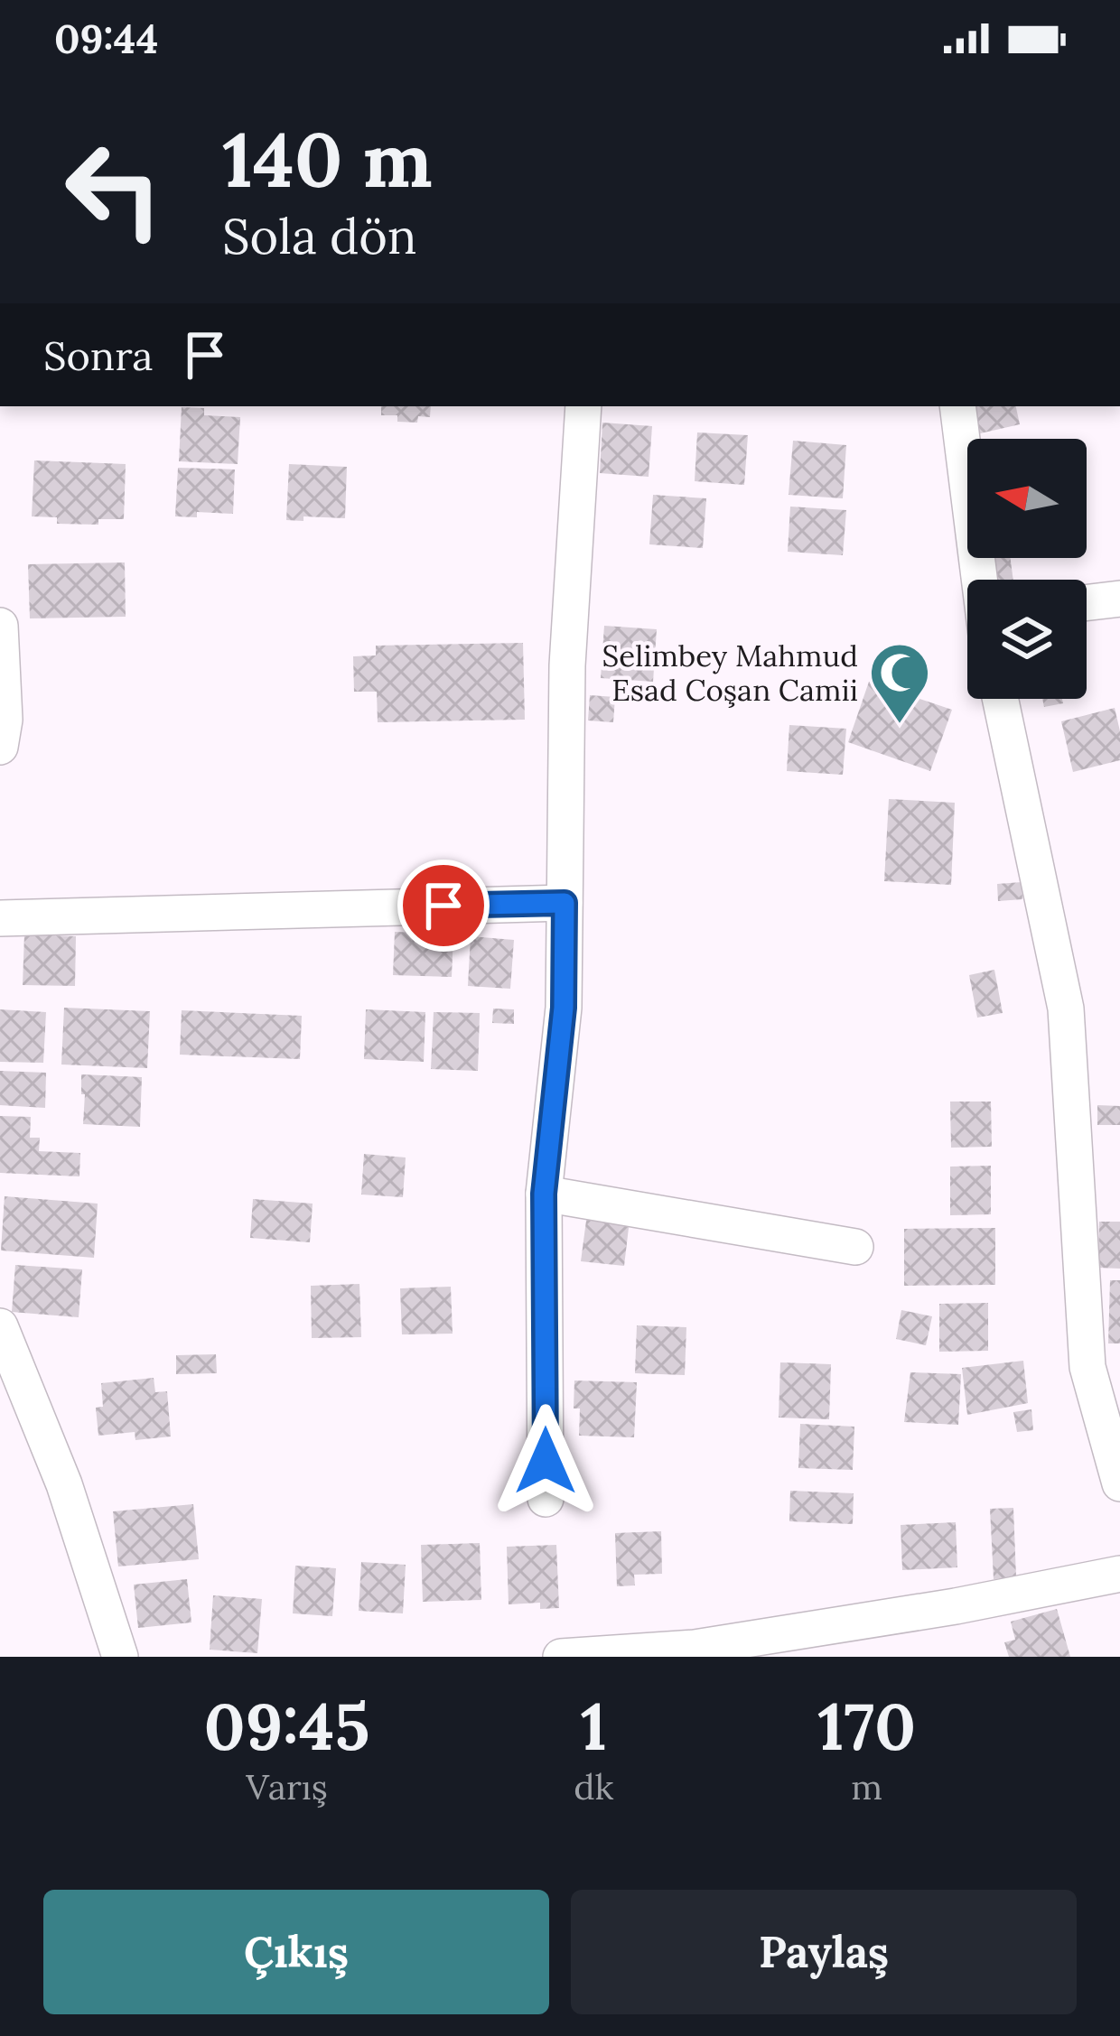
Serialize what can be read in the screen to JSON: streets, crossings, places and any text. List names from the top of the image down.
{
  "places": {
    "mosque": ["Selimbey Mahmud Esad Coşan Camii"]
  },
  "north": "left",
  "page": {
    "status": "09:44",
    "turn": ["140 m", "Sola dön"],
    "then": "Sonra",
    "eta": [
      "09:45",
      "Varış",
      "1",
      "dk",
      "170",
      "m"
    ],
    "buttons": ["Çıkış", "Paylaş"]
  }
}
